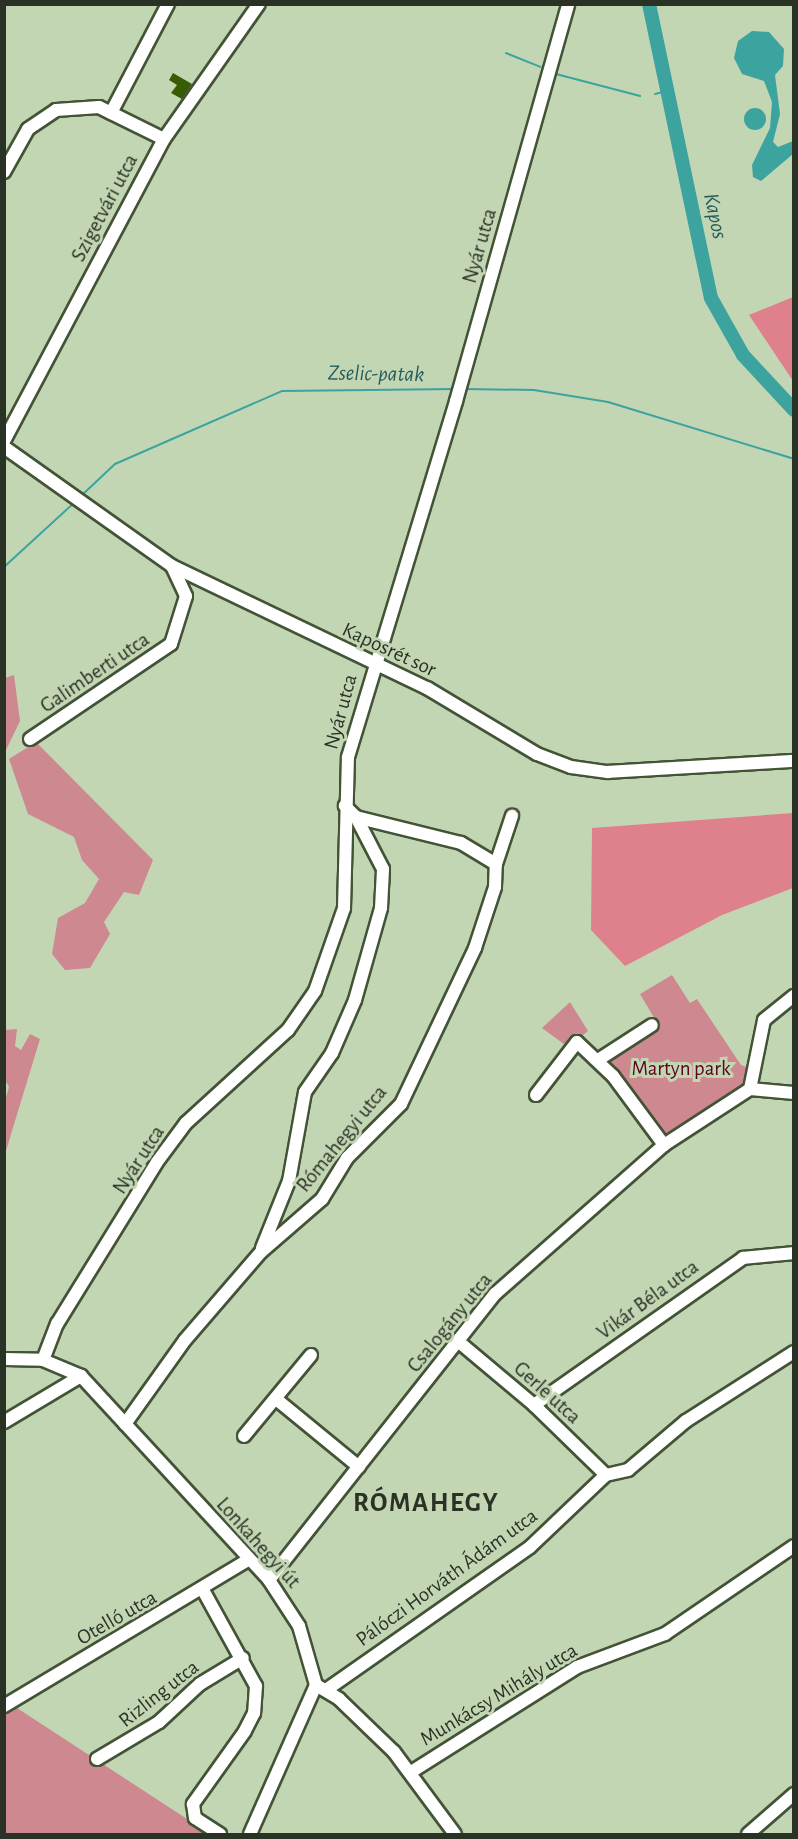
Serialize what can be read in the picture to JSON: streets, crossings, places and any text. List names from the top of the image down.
{
  "streets": {
    "street": [
      "Szigetvári utca",
      "Nyár utca",
      "Kaposrét sor",
      "Galimberti utca",
      "Rómahegyi utca",
      "Vikár Béla utca",
      "Csalogány utca",
      "Gerle utca",
      "Lonkahegyi út",
      "Pálóczi Horváth Ádám utca",
      "Otelló utca",
      "Rizling utca",
      "Munkácsy Mihály utca"
    ]
  },
  "crossings": [
    ["Nyár utca", "Kaposrét sor"],
    ["Nyár utca", "Lonkahegyi út"],
    ["Kaposrét sor", "Galimberti utca"],
    ["Rómahegyi utca", "Lonkahegyi út"],
    ["Vikár Béla utca", "Gerle utca"],
    ["Csalogány utca", "Gerle utca"],
    ["Csalogány utca", "Lonkahegyi út"],
    ["Gerle utca", "Pálóczi Horváth Ádám utca"],
    ["Lonkahegyi út", "Pálóczi Horváth Ádám utca"],
    ["Lonkahegyi út", "Otelló utca"]
  ],
  "districts": ["RÓMAHEGY"],
  "water": ["Kapos", "Zselic-patak"],
  "parks": ["Martyn park"]
}
